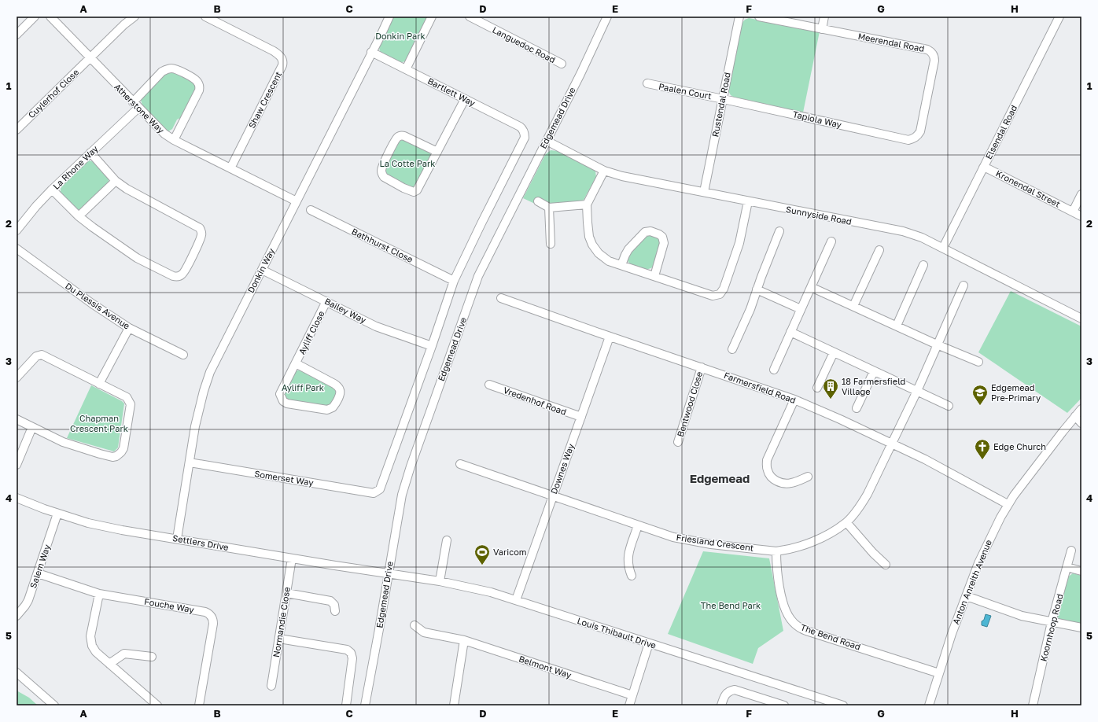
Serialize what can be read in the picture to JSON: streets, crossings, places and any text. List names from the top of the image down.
{
  "streets": {
    "street": [
      "Meerendal Road",
      "Languedoc Road",
      "Paalen Court",
      "Bartlett Way",
      "Cuylerhof Close",
      "Shaw Crescent",
      "Rustendal Road",
      "Atherstone Way",
      "Edgemead Drive",
      "Tapiola Way",
      "Elsendal Road",
      "La Rhone Way",
      "Kronendal Street",
      "Sunnyside Road",
      "Bathhurst Close",
      "Donkin Way",
      "Du Plessis Avenue",
      "Bailey Way",
      "Ayliff Close",
      "Farmersfield Road",
      "Vredenhof Road",
      "Bentwood Close",
      "Downes Way",
      "Somerset Way",
      "Settlers Drive",
      "Friesland Crescent",
      "Salem Way",
      "Anton Anreith Avenue",
      "Fouche Way",
      "Normandie Close",
      "Koornhoop Road",
      "Louis Thibault Drive",
      "The Bend Road",
      "Belmont Way"
    ]
  },
  "crossings": [
    ["Meerendal Road", "Tapiola Way"],
    ["Paalen Court", "Rustendal Road"],
    ["Paalen Court", "Tapiola Way"],
    ["Bartlett Way", "Bathhurst Close"],
    ["Bartlett Way", "Donkin Way"],
    ["Cuylerhof Close", "Atherstone Way"],
    ["Shaw Crescent", "Atherstone Way"],
    ["Rustendal Road", "Tapiola Way"],
    ["Rustendal Road", "Sunnyside Road"],
    ["Atherstone Way", "La Rhone Way"],
    ["Atherstone Way", "Donkin Way"],
    ["Edgemead Drive", "Sunnyside Road"],
    ["Edgemead Drive", "Settlers Drive"],
    ["Edgemead Drive", "Louis Thibault Drive"],
    ["Elsendal Road", "Kronendal Street"],
    ["Elsendal Road", "Sunnyside Road"],
    ["Donkin Way", "Bailey Way"],
    ["Donkin Way", "Somerset Way"],
    ["Donkin Way", "Settlers Drive"],
    ["Bailey Way", "Ayliff Close"],
    ["Bailey Way", "Somerset Way"],
    ["Farmersfield Road", "Bentwood Close"],
    ["Farmersfield Road", "Downes Way"],
    ["Farmersfield Road", "Friesland Crescent"],
    ["Farmersfield Road", "Anton Anreith Avenue"],
    ["Vredenhof Road", "Downes Way"],
    ["Downes Way", "Friesland Crescent"],
    ["Downes Way", "Louis Thibault Drive"],
    ["Settlers Drive", "Salem Way"],
    ["Settlers Drive", "Normandie Close"],
    ["Settlers Drive", "Louis Thibault Drive"],
    ["Friesland Crescent", "The Bend Road"],
    ["Salem Way", "Fouche Way"],
    ["Anton Anreith Avenue", "The Bend Road"]
  ],
  "districts": ["Edgemead"],
  "parks": [
    "Donkin Park",
    "La Cotte Park",
    "Ayliff Park",
    "Chapman Crescent Park",
    "The Bend Park"
  ],
  "places": {
    "building": ["18 Farmersfield Village"],
    "school or university": ["Edgemead Pre-Primary"],
    "church": ["Edge Church"],
    "sports": ["Varicom"]
  },
  "grid": {
    "columns": [
      "A",
      "B",
      "C",
      "D",
      "E",
      "F",
      "G",
      "H"
    ],
    "rows": [
      "1",
      "2",
      "3",
      "4",
      "5"
    ]
  }
}
